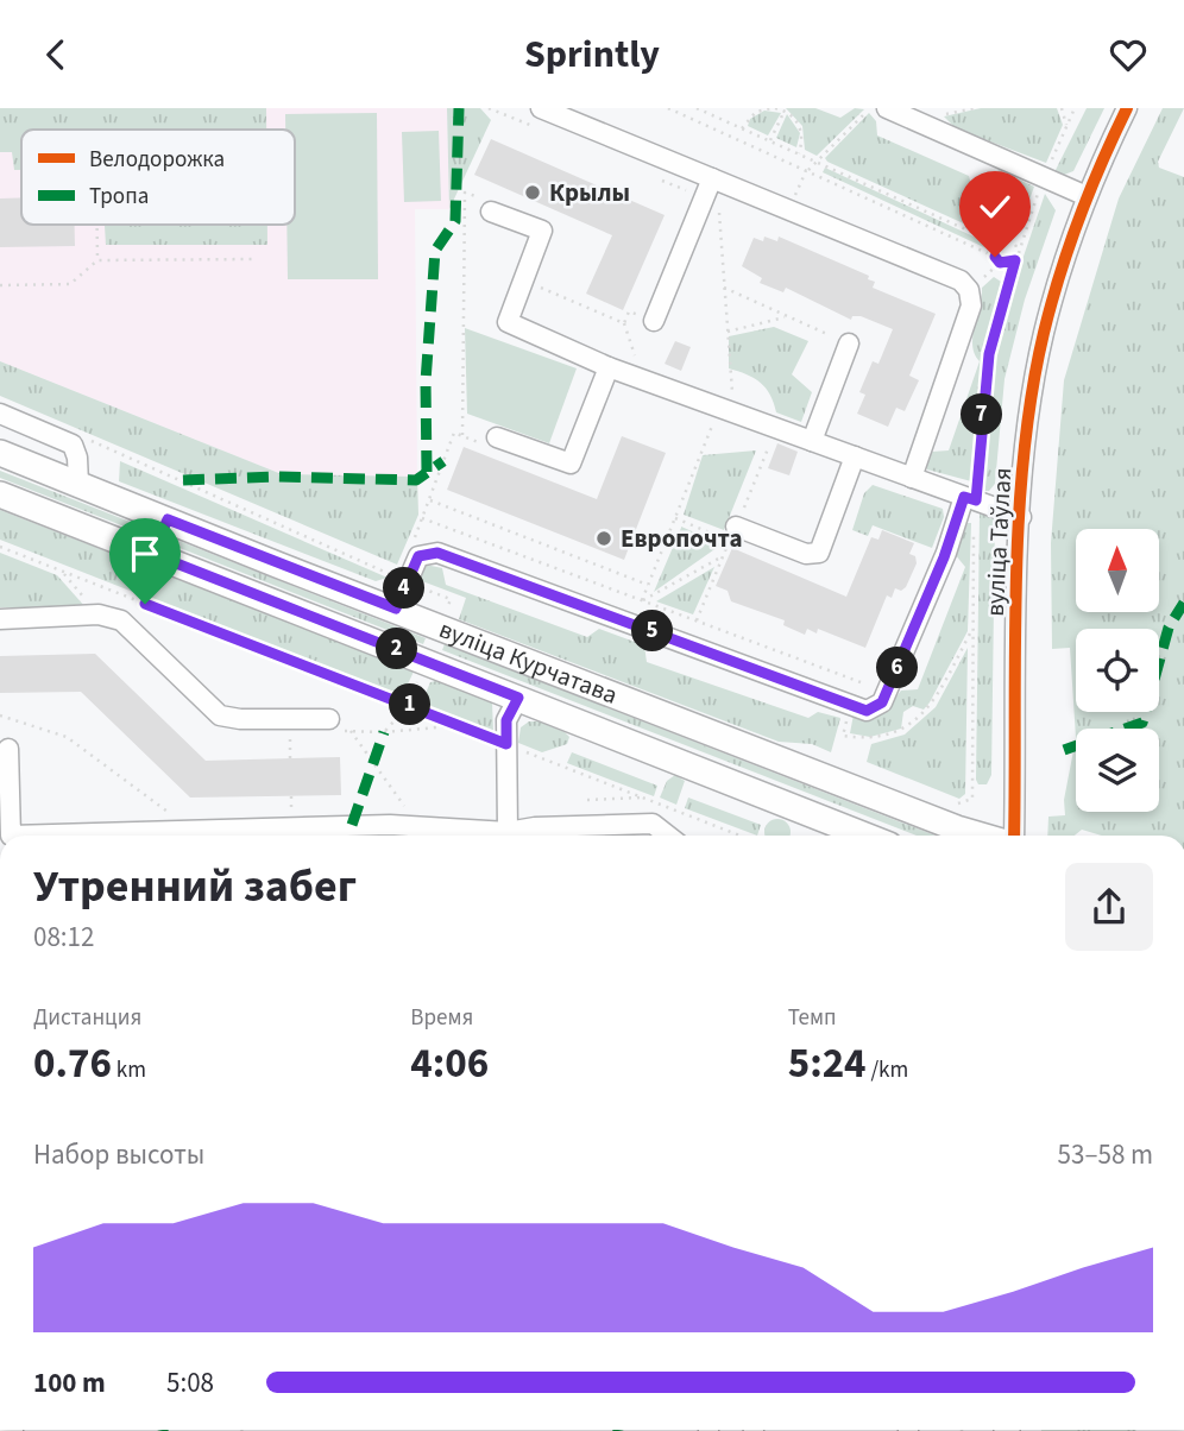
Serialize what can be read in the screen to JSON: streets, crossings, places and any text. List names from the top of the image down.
{
  "streets": {
    "main road": ["вуліца Курчатава"],
    "street": ["вуліца Таўлая"]
  },
  "places": ["Крылы", "Европочта"],
  "legend": ["Велодорожка", "Тропа"],
  "north": "top",
  "page": {
    "header": "Sprintly",
    "pins": [
      "7",
      "4",
      "5",
      "2",
      "6",
      "1"
    ],
    "heading": ["Утренний забег", "08:12"],
    "stats": [
      ["Дистанция", "0.76 km"],
      ["Время", "4:06"],
      ["Темп", "5:24 /km"]
    ],
    "chart": ["Набор высоты", "53–58 m"],
    "list": [
      {
        "name": "100 m",
        "note": "5:08"
      }
    ]
  }
}
